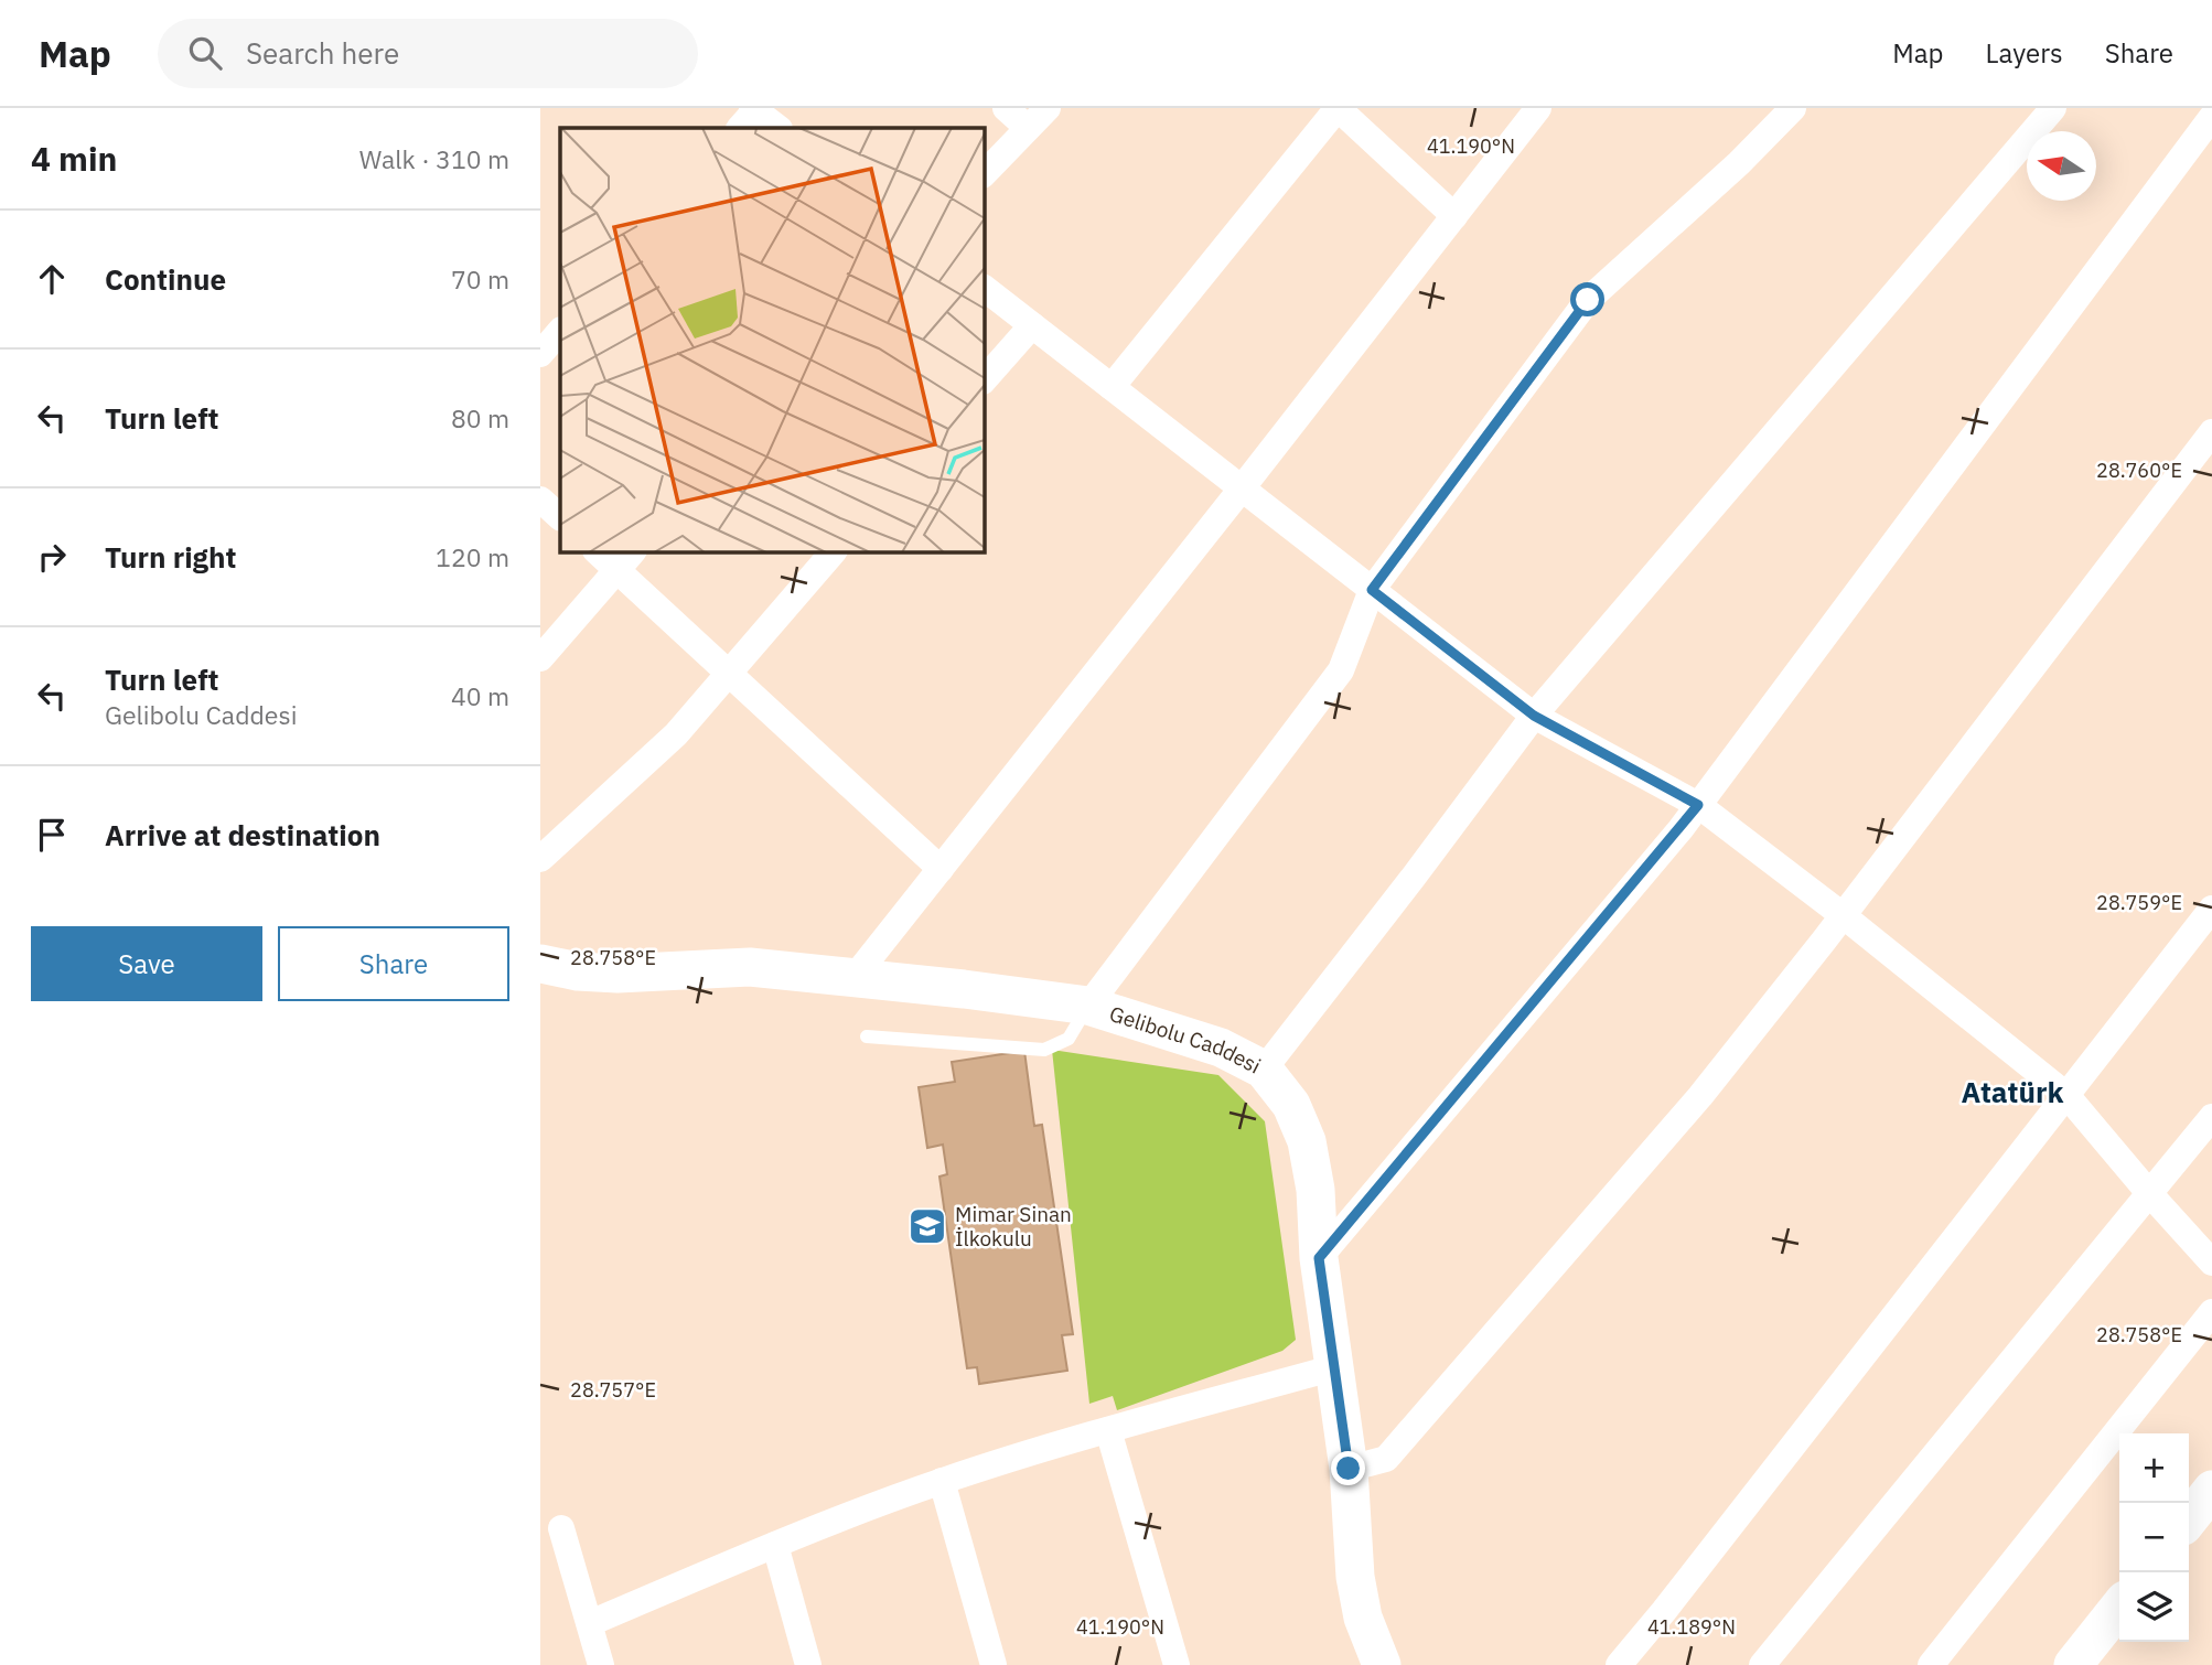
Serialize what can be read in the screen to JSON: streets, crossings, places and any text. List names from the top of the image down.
{
  "streets": {
    "street": ["Gelibolu Caddesi"]
  },
  "districts": ["Atatürk"],
  "places": {
    "school or university": ["Mimar Sinan İlkokulu"]
  },
  "north": "left",
  "page": {
    "header": "Map",
    "search": "Search here",
    "nav": ["Map", "Layers", "Share"],
    "heading": ["4 min", "Walk · 310 m"],
    "list": [
      ["Continue", "70 m"],
      ["Turn left", "80 m"],
      ["Turn right", "120 m"],
      ["Turn left", "Gelibolu Caddesi", "40 m"],
      "Arrive at destination"
    ],
    "buttons": ["Save", "Share"],
    "map_buttons": ["+", "−"]
  },
  "coordinates": [
    "41.190°N",
    "28.760°E",
    "28.759°E",
    "28.758°E",
    "28.757°E",
    "41.189°N"
  ]
}
